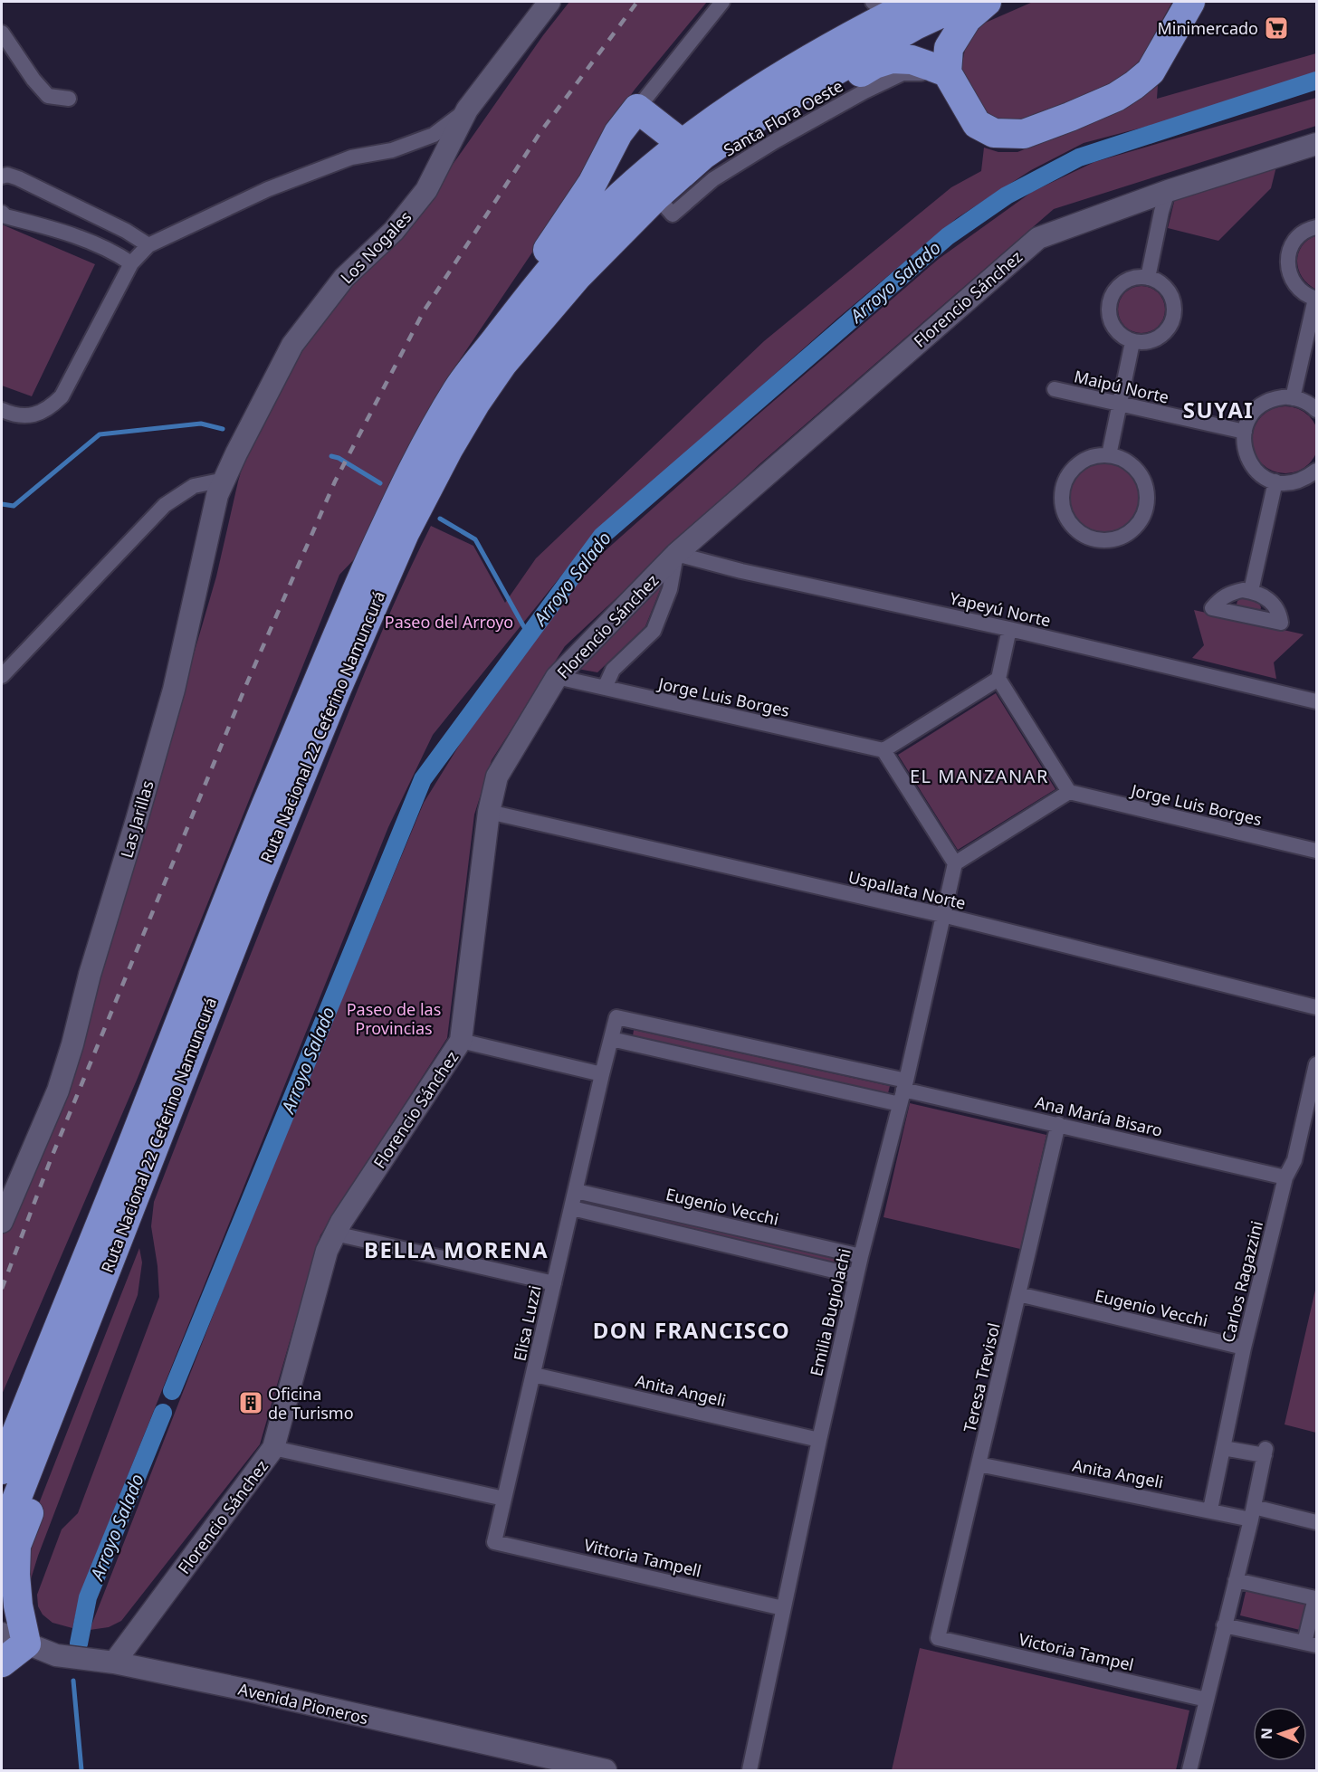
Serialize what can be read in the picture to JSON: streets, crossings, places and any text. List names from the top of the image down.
{
  "streets": {
    "highway": ["Ruta Nacional 22 Ceferino Namuncurá"],
    "street": [
      "Santa Flora Oeste",
      "Los Nogales",
      "Florencio Sánchez",
      "Maipú Norte",
      "Yapeyú Norte",
      "Jorge Luis Borges",
      "Las Jarillas",
      "Uspallata Norte",
      "Ana María Bisaro",
      "Eugenio Vecchi",
      "Carlos Ragazzini",
      "Emilia Bugiolachi",
      "Elisa Luzzi",
      "Teresa Trevisol",
      "Anita Angeli",
      "Vittoria Tampell",
      "Victoria Tampel",
      "Avenida Pioneros"
    ]
  },
  "crossings": [
    ["Santa Flora Oeste", "Ruta Nacional 22 Ceferino Namuncurá"],
    ["Los Nogales", "Las Jarillas"],
    ["Florencio Sánchez", "Yapeyú Norte"],
    ["Florencio Sánchez", "Jorge Luis Borges"],
    ["Florencio Sánchez", "Uspallata Norte"],
    ["Florencio Sánchez", "Avenida Pioneros"],
    ["Uspallata Norte", "Emilia Bugiolachi"],
    ["Ana María Bisaro", "Carlos Ragazzini"],
    ["Ana María Bisaro", "Emilia Bugiolachi"],
    ["Ana María Bisaro", "Elisa Luzzi"],
    ["Ana María Bisaro", "Teresa Trevisol"],
    ["Eugenio Vecchi", "Carlos Ragazzini"],
    ["Eugenio Vecchi", "Emilia Bugiolachi"],
    ["Eugenio Vecchi", "Elisa Luzzi"],
    ["Eugenio Vecchi", "Teresa Trevisol"],
    ["Carlos Ragazzini", "Anita Angeli"],
    ["Emilia Bugiolachi", "Anita Angeli"],
    ["Emilia Bugiolachi", "Vittoria Tampell"],
    ["Elisa Luzzi", "Anita Angeli"],
    ["Elisa Luzzi", "Vittoria Tampell"],
    ["Teresa Trevisol", "Anita Angeli"],
    ["Teresa Trevisol", "Victoria Tampel"]
  ],
  "districts": [
    "SUYAI",
    "EL MANZANAR",
    "BELLA MORENA",
    "DON FRANCISCO"
  ],
  "water": ["Arroyo Salado"],
  "parks": ["Paseo del Arroyo", "Paseo de las Provincias"],
  "places": {
    "supermarket": ["Minimercado"],
    "building": ["Oficina de Turismo"]
  },
  "north": "left"
}
